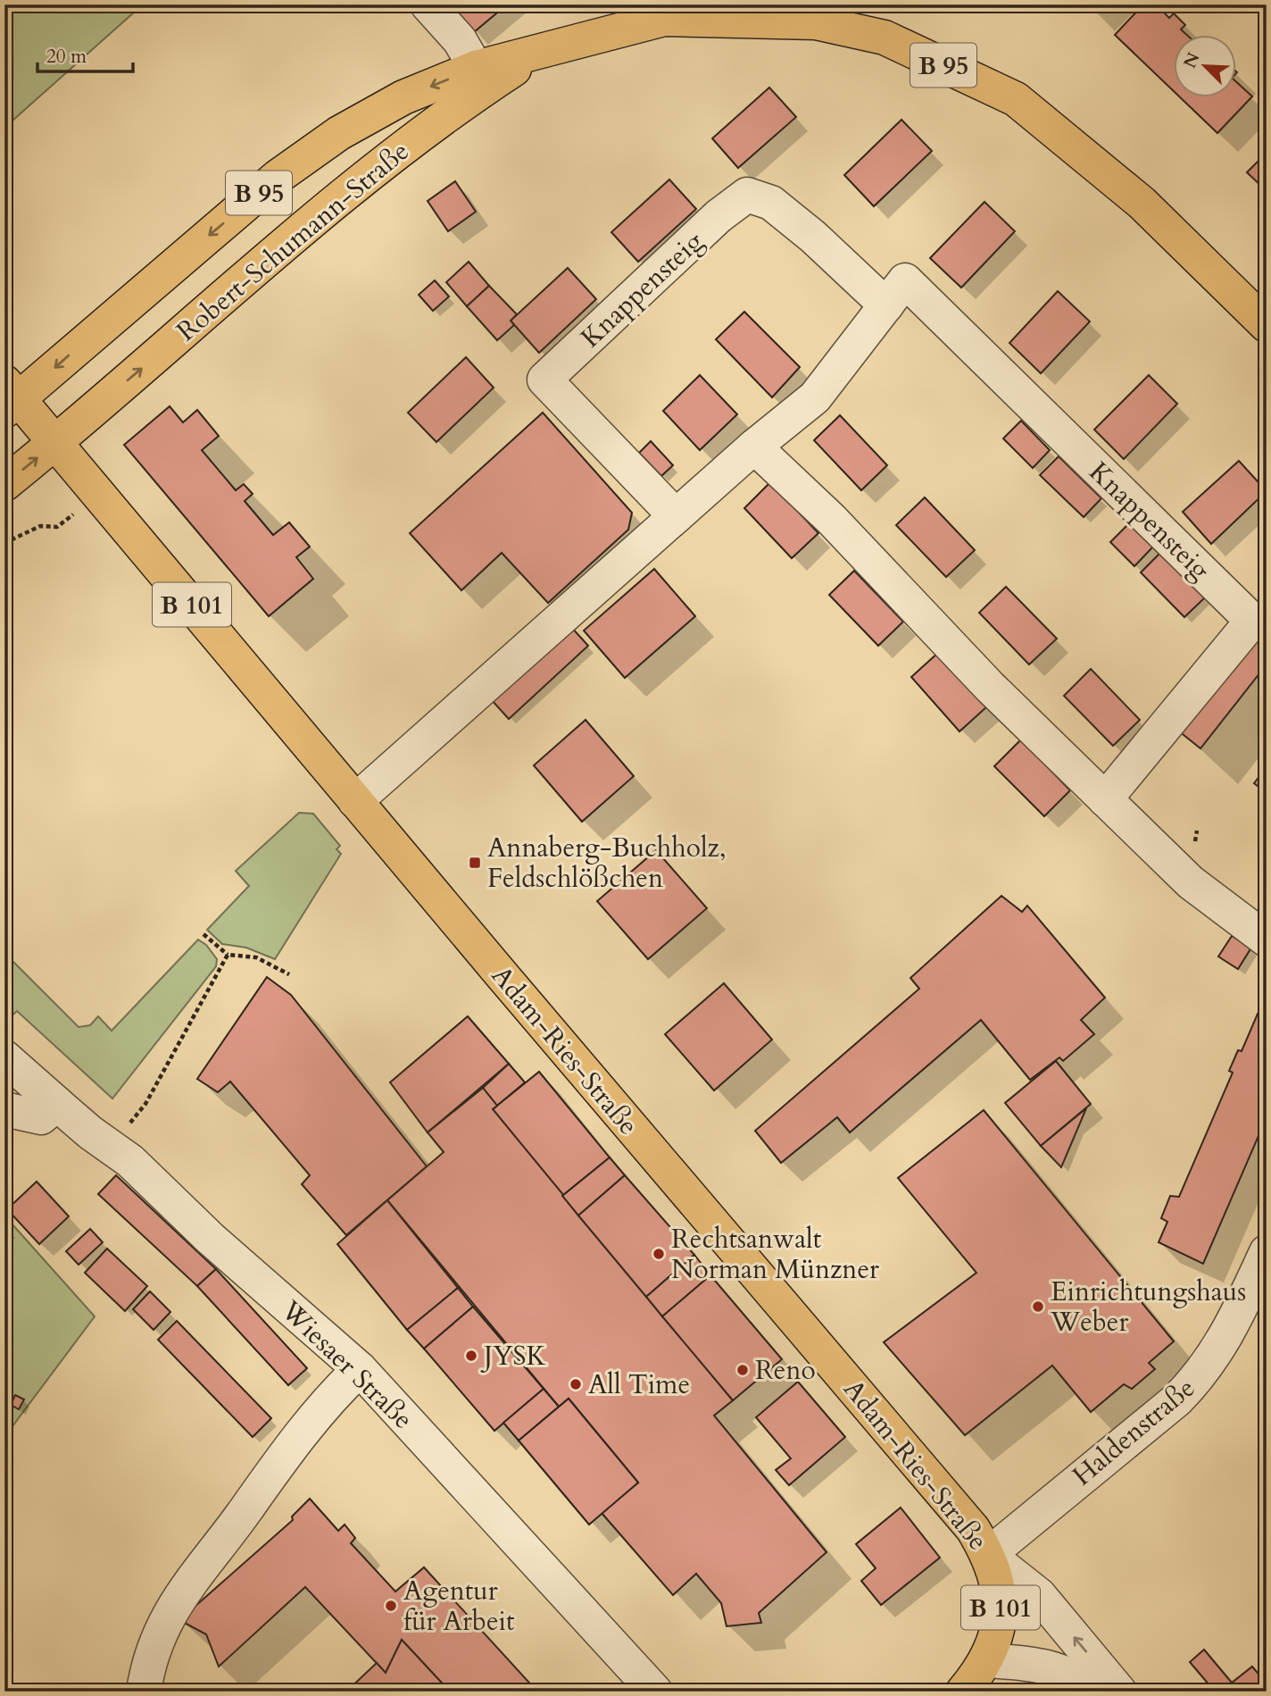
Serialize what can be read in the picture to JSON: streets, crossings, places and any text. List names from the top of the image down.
{
  "streets": {
    "main road": [
      "B 95",
      "Robert-Schumann-Straße",
      "B 101",
      "Adam-Ries-Straße"
    ],
    "street": ["Knappensteig", "Wiesaer Straße", "Haldenstraße"]
  },
  "crossings": [
    ["B 95", "Robert-Schumann-Straße"],
    ["B 95", "Adam-Ries-Straße"],
    ["Robert-Schumann-Straße", "Adam-Ries-Straße"],
    ["Knappensteig", "Adam-Ries-Straße"],
    ["B 101", "Adam-Ries-Straße"],
    ["B 101", "Haldenstraße"],
    ["Adam-Ries-Straße", "Haldenstraße"]
  ],
  "places": {
    "transit": ["Annaberg-Buchholz, Feldschlößchen"],
    "other": [
      "Rechtsanwalt Norman Münzner",
      "Einrichtungshaus Weber",
      "JYSK",
      "Reno",
      "All Time",
      "Agentur für Arbeit"
    ]
  },
  "scale_bar": "20 m",
  "north": "top left"
}
